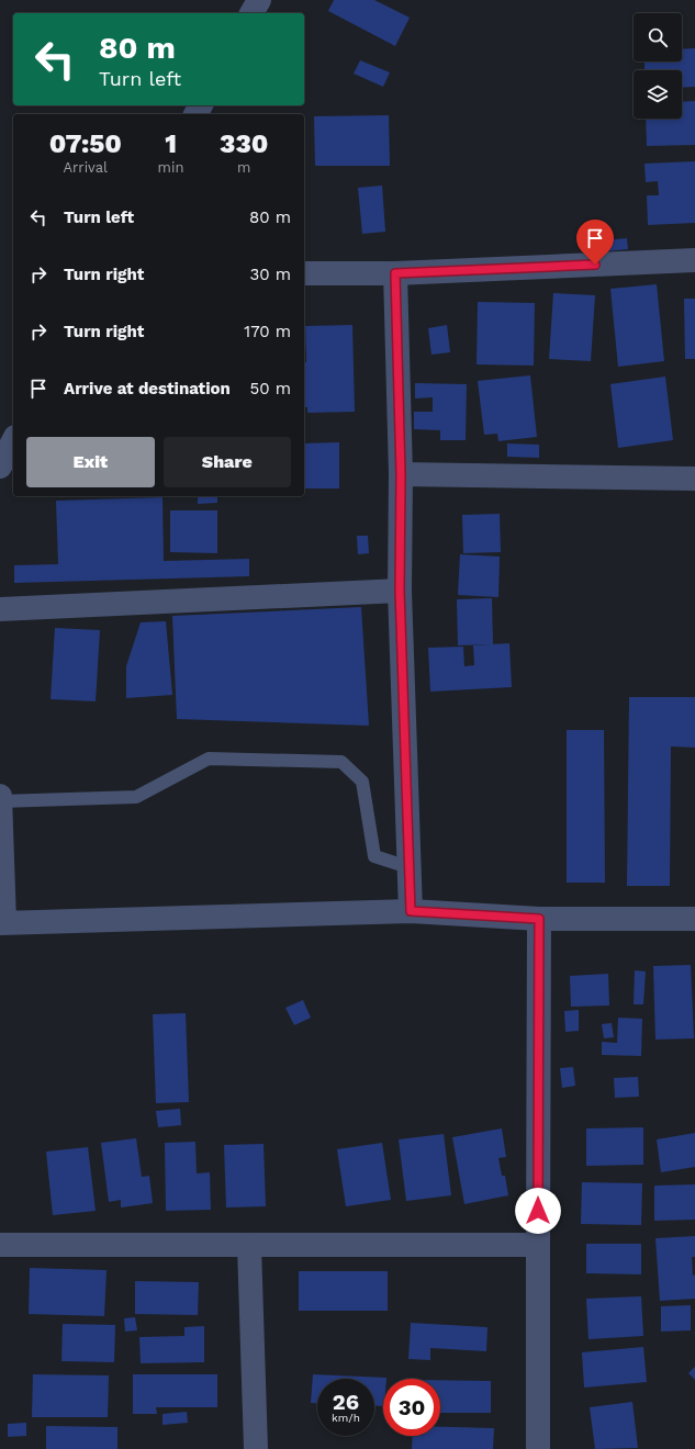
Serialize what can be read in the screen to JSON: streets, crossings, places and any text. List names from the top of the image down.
{
  "page": {
    "turn": ["80 m", "Turn left"],
    "eta": [
      "07:50",
      "Arrival",
      "1",
      "min",
      "330",
      "m"
    ],
    "list": [
      {
        "name": "Turn left",
        "value": "80 m"
      },
      {
        "name": "Turn right",
        "value": "30 m"
      },
      {
        "name": "Turn right",
        "value": "170 m"
      },
      {
        "name": "Arrive at destination",
        "value": "50 m"
      }
    ],
    "buttons": ["Exit", "Share"],
    "speed": "26 km/h",
    "limit": "30"
  }
}
